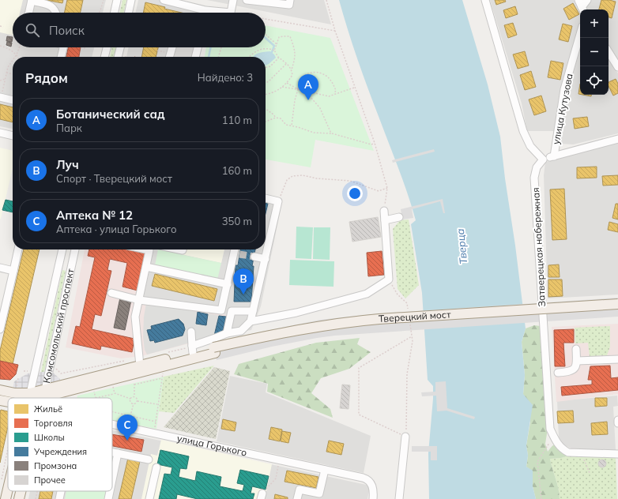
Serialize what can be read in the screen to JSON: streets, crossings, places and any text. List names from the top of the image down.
{
  "streets": {
    "main road": ["Тверецкий мост", "Комсомольский проспект"],
    "street": ["улица Кутузова", "Затверецкая набережная", "улица Горького"]
  },
  "water": ["Тверца"],
  "legend": [
    "Жильё",
    "Торговля",
    "Школы",
    "Учреждения",
    "Промзона",
    "Прочее"
  ],
  "page": {
    "map_buttons": ["+", "−"],
    "search": "Поиск",
    "heading": ["Рядом", "Найдено: 3"],
    "pins": ["A", "B", "C"],
    "list": [
      {
        "mark": "A",
        "name": "Ботанический сад",
        "note": "Парк",
        "value": "110 m"
      },
      {
        "mark": "B",
        "name": "Луч",
        "note": "Спорт · Тверецкий мост",
        "value": "160 m"
      },
      {
        "mark": "C",
        "name": "Аптека № 12",
        "note": "Аптека · улица Горького",
        "value": "350 m"
      }
    ]
  }
}
